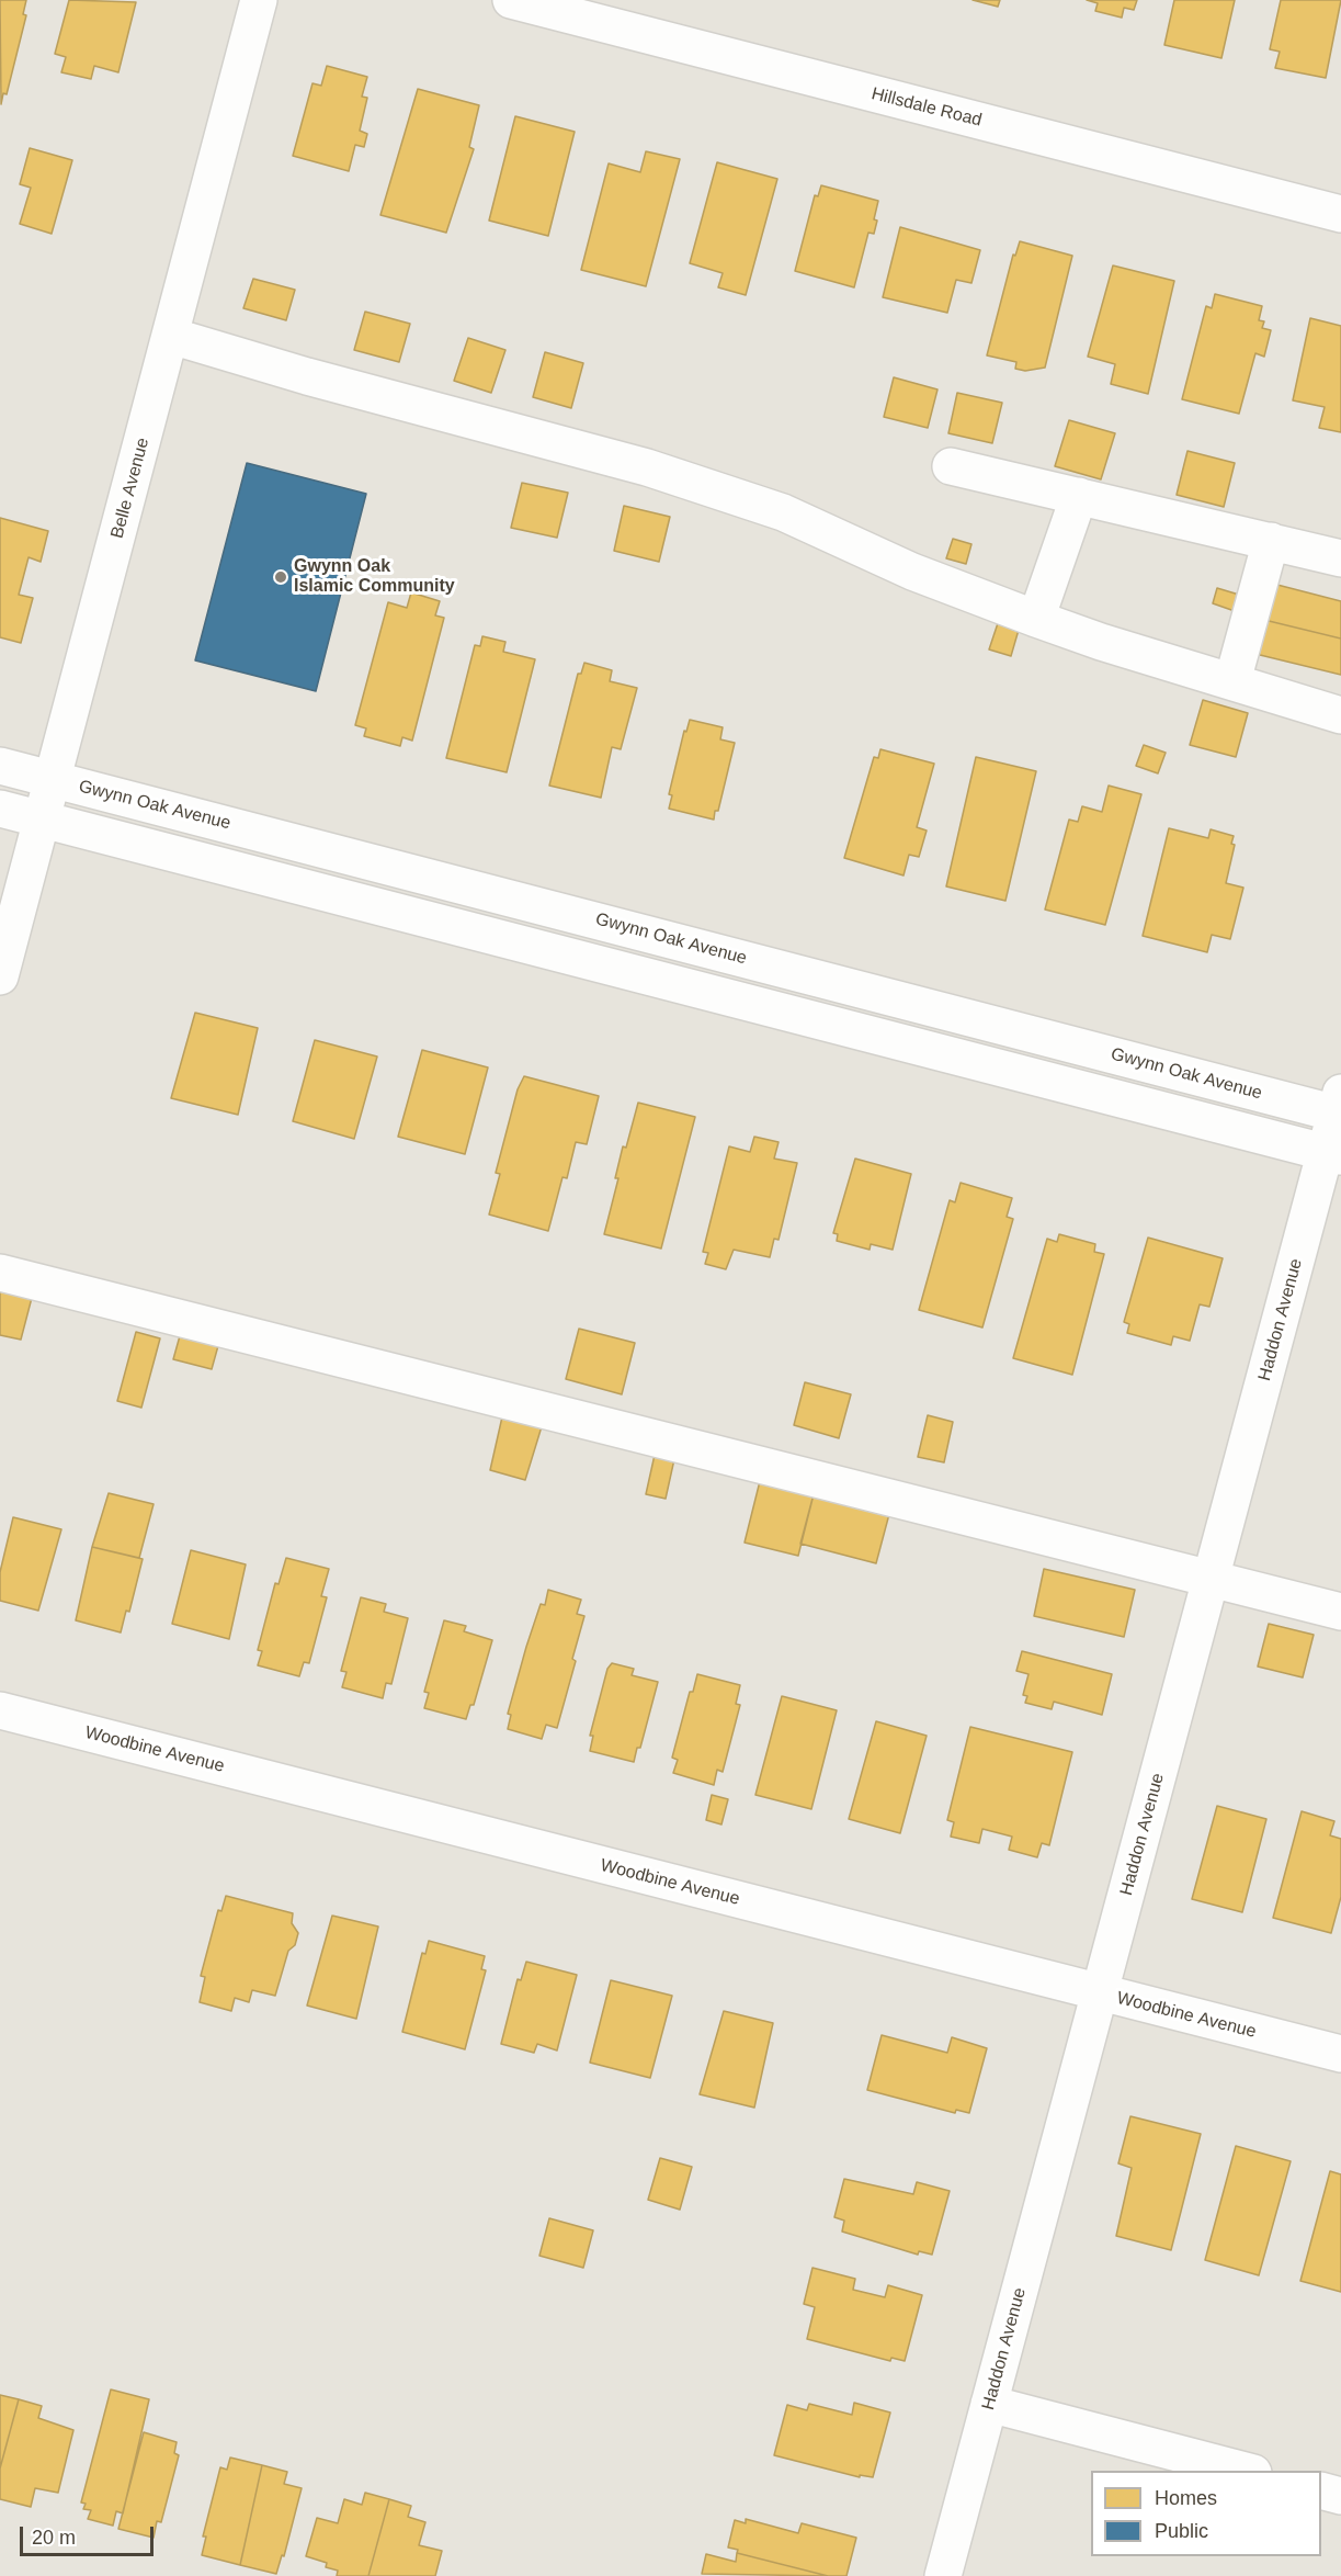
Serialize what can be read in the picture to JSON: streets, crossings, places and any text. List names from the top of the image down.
{
  "streets": {
    "street": [
      "Hillsdale Road",
      "Belle Avenue",
      "Gwynn Oak Avenue",
      "Haddon Avenue",
      "Woodbine Avenue"
    ]
  },
  "crossings": [
    ["Belle Avenue", "Gwynn Oak Avenue"],
    ["Gwynn Oak Avenue", "Haddon Avenue"],
    ["Haddon Avenue", "Woodbine Avenue"]
  ],
  "places": ["Gwynn Oak Islamic Community"],
  "legend": ["Homes", "Public"],
  "scale_bar": "20 m"
}
